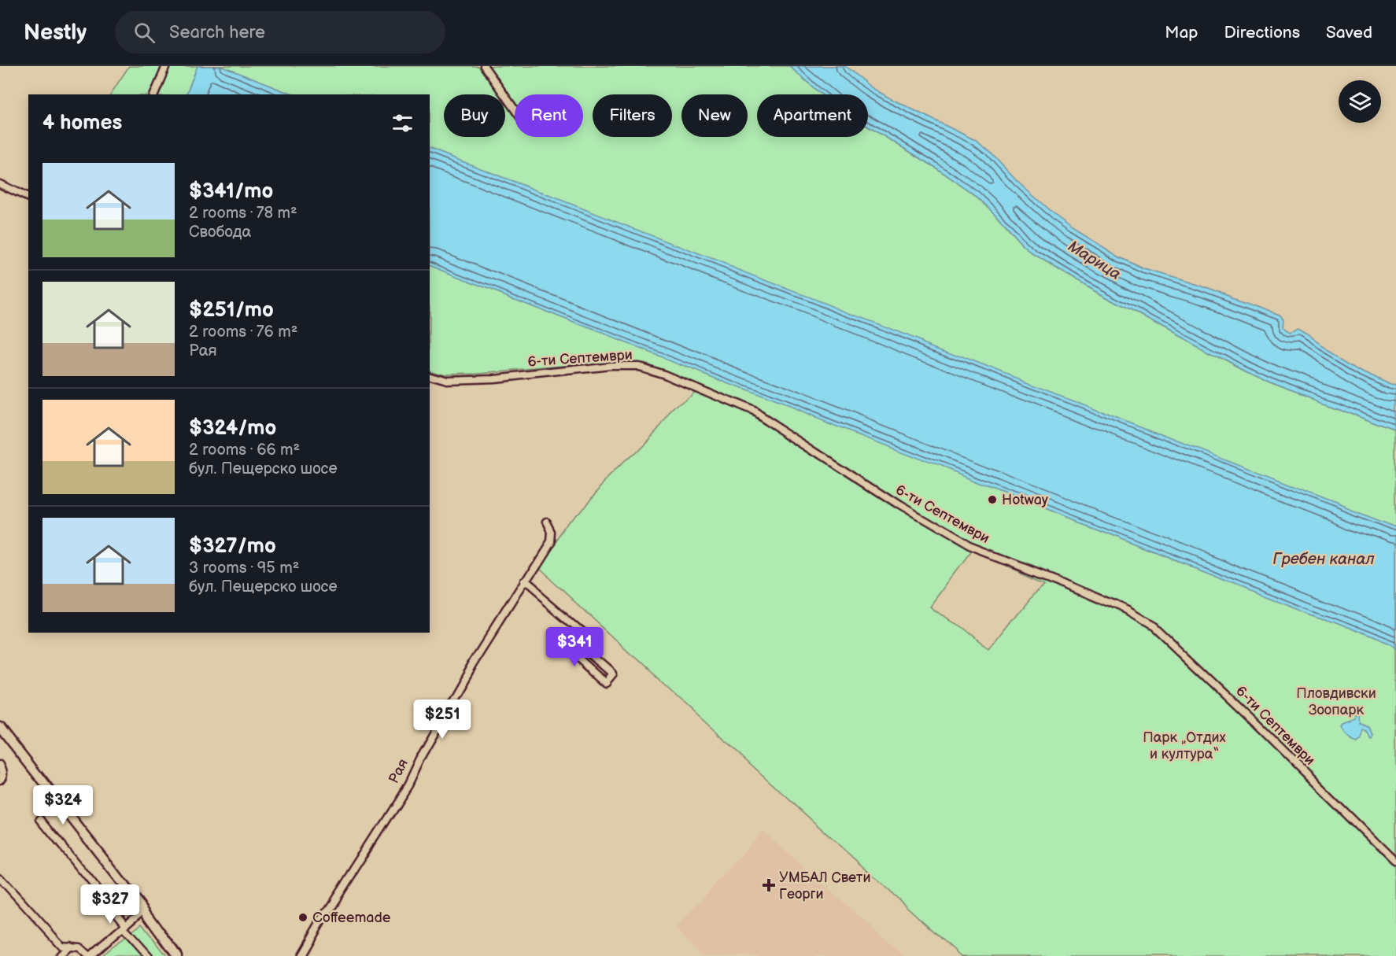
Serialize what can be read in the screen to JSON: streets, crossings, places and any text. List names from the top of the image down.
{
  "streets": {
    "street": ["6-ти Септември", "Рая"]
  },
  "water": ["Марица", "Гребен канал"],
  "parks": ["Пловдивски Зоопарк", "Парк „Отдих и култура“"],
  "places": {
    "other": ["Hotway", "Coffeemade"],
    "health": ["УМБАЛ Свети Георги"]
  },
  "page": {
    "header": "Nestly",
    "search": "Search here",
    "nav": ["Map", "Directions", "Saved"],
    "chip": [
      "Buy",
      "Rent",
      "Filters",
      "New",
      "Apartment"
    ],
    "heading": "4 homes",
    "list": [
      {
        "name": "$341/mo",
        "note": "2 rooms · 78 m² · Свобода"
      },
      {
        "name": "$251/mo",
        "note": "2 rooms · 76 m² · Рая"
      },
      {
        "name": "$324/mo",
        "note": "2 rooms · 66 m² · бул. Пещерско шосе"
      },
      {
        "name": "$327/mo",
        "note": "3 rooms · 95 m² · бул. Пещерско шосе"
      }
    ],
    "price": [
      "$341",
      "$251",
      "$324",
      "$327"
    ]
  }
}
